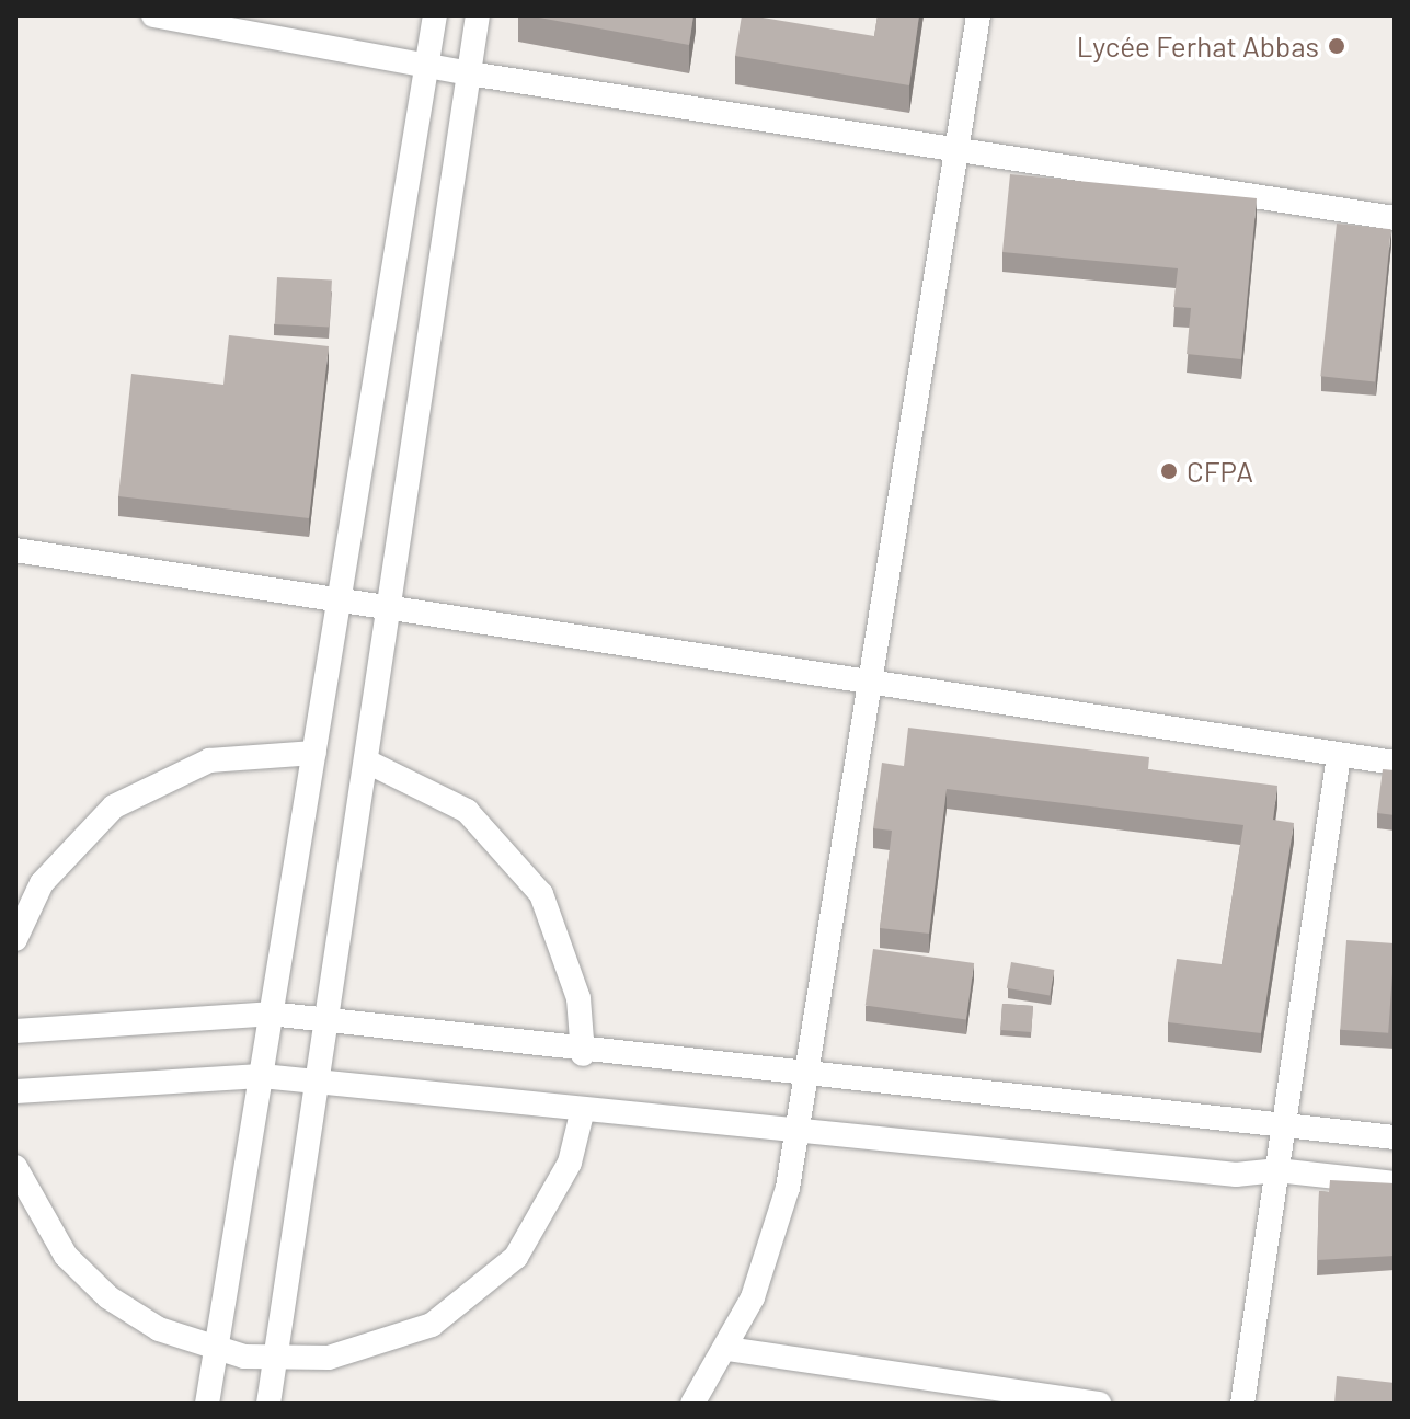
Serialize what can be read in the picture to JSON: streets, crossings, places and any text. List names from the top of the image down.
{
  "places": ["Lycée Ferhat Abbas", "CFPA"]
}
